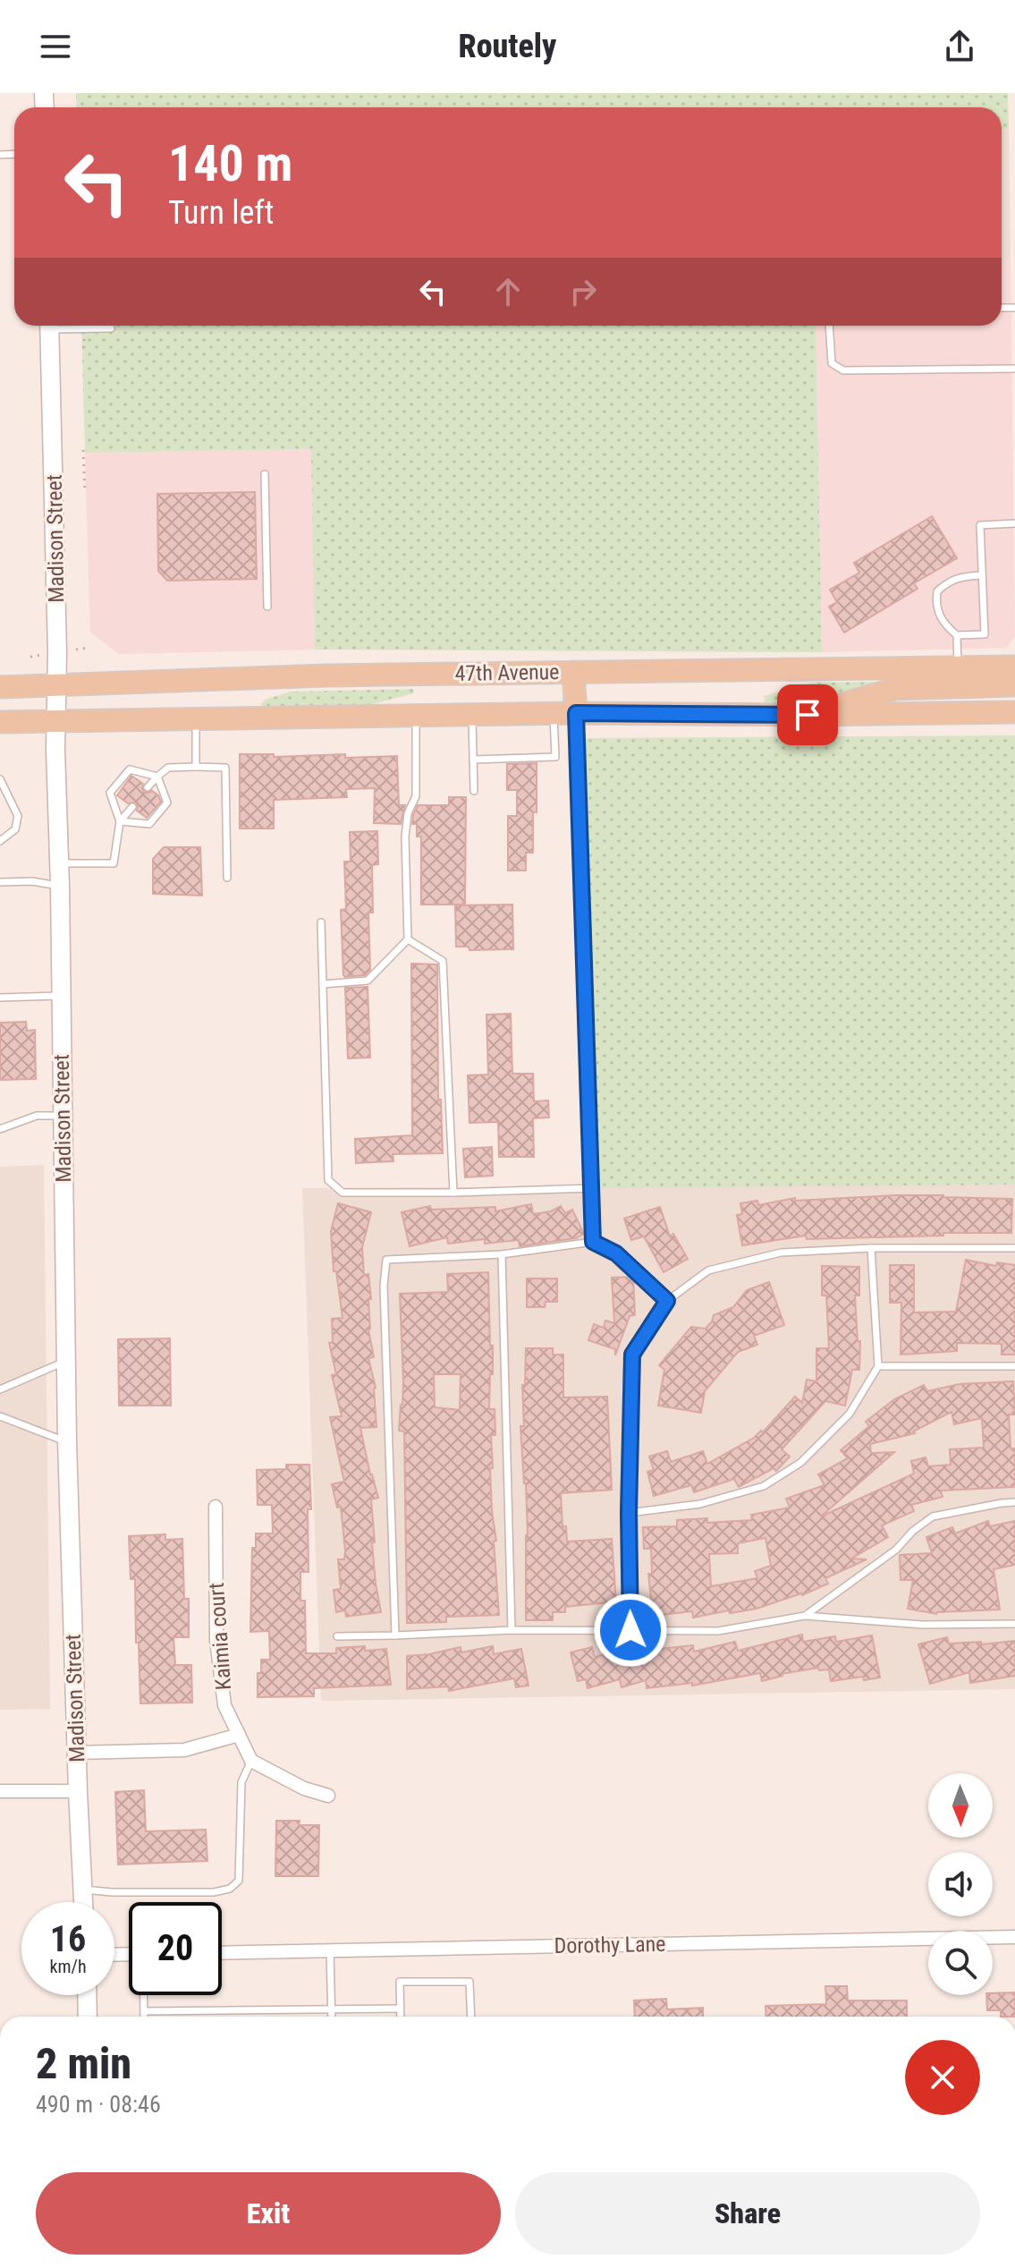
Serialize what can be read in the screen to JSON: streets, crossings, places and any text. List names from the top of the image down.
{
  "streets": {
    "main road": ["Madison Street", "47th Avenue"],
    "street": ["Kaimia court", "Dorothy Lane"]
  },
  "crossings": [
    ["Madison Street", "47th Avenue"]
  ],
  "north": "bottom",
  "page": {
    "header": "Routely",
    "turn": ["140 m", "Turn left"],
    "speed": "16 km/h",
    "limit": "20",
    "heading": ["2 min", "490 m · 08:46"],
    "buttons": ["Exit", "Share"]
  }
}
